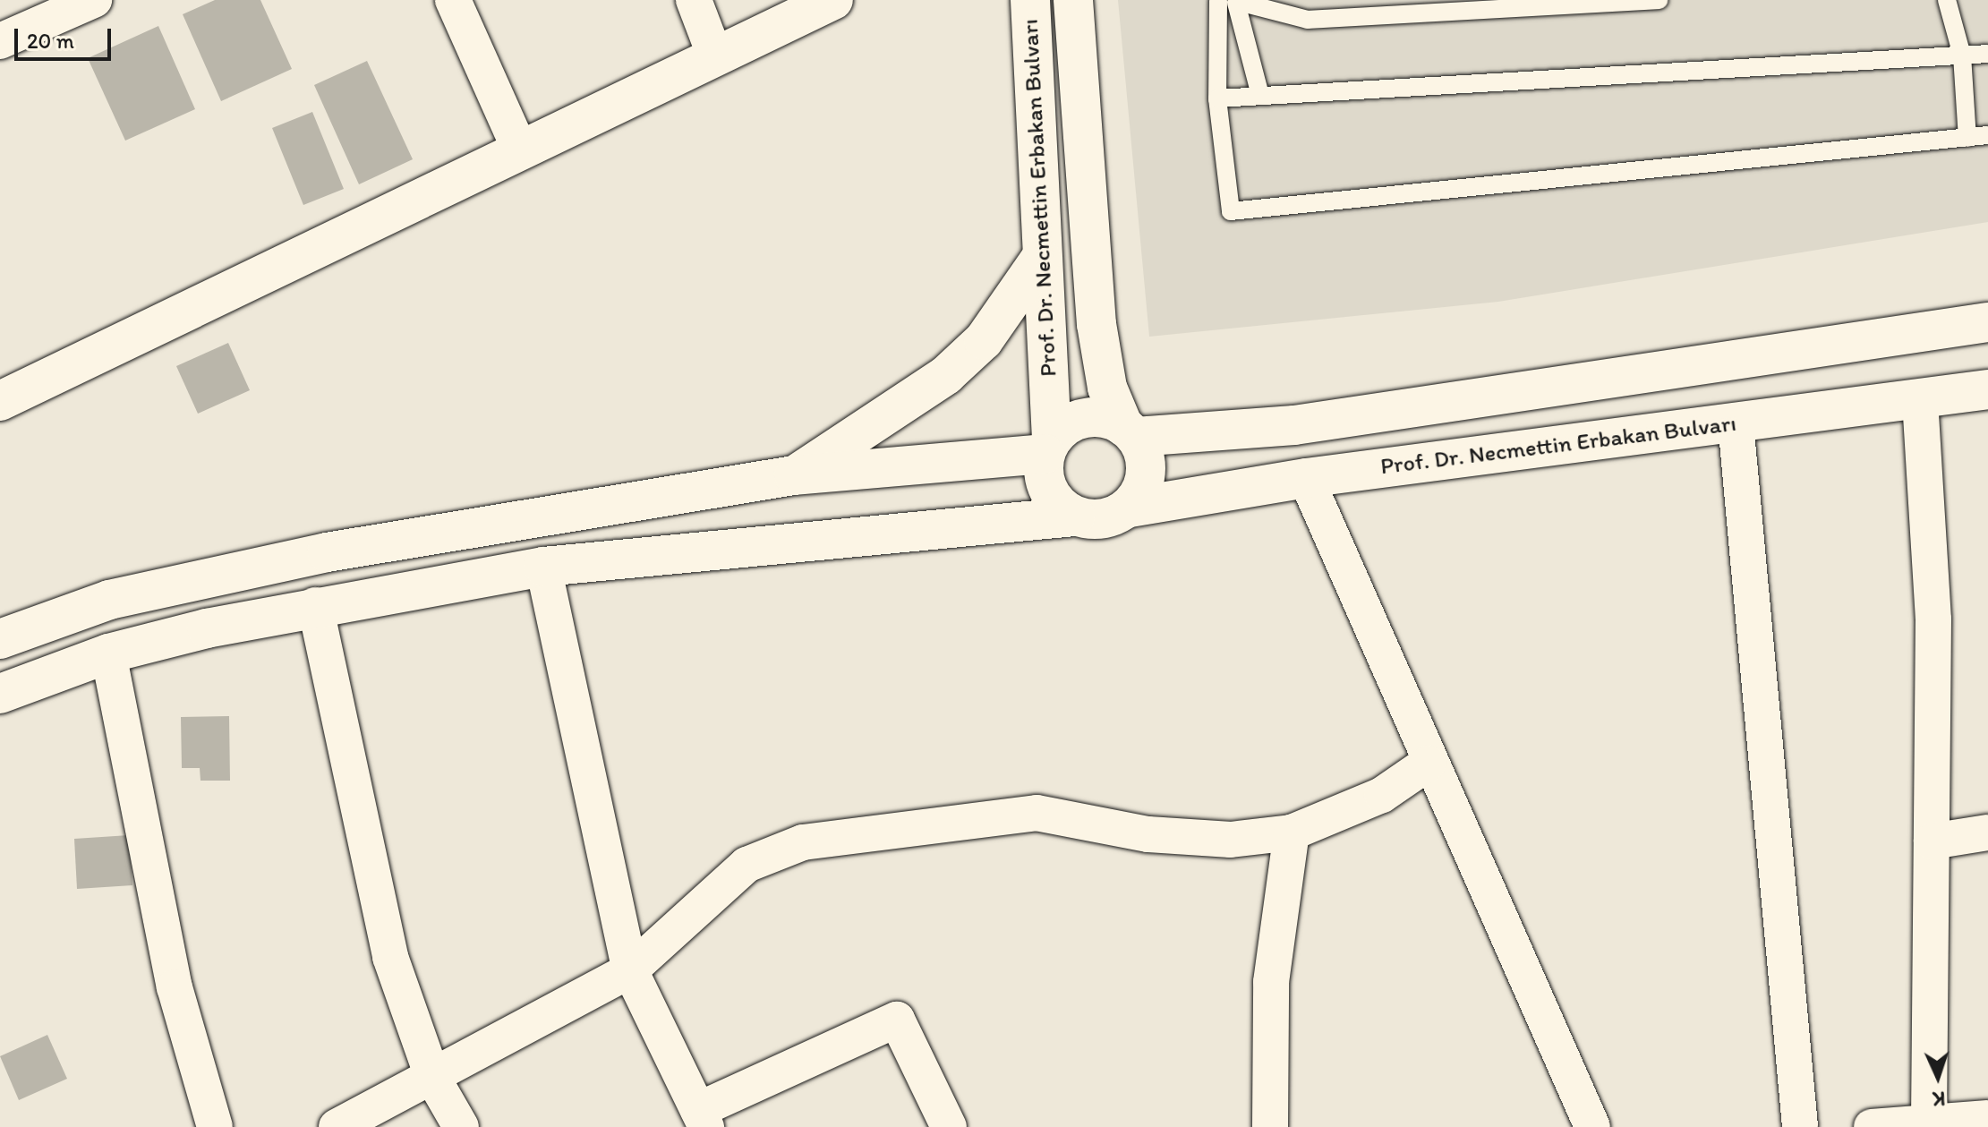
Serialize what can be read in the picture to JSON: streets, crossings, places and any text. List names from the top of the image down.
{
  "streets": {
    "main road": ["Prof. Dr. Necmettin Erbakan Bulvarı"]
  },
  "scale_bar": "20 m",
  "north": "bottom"
}
